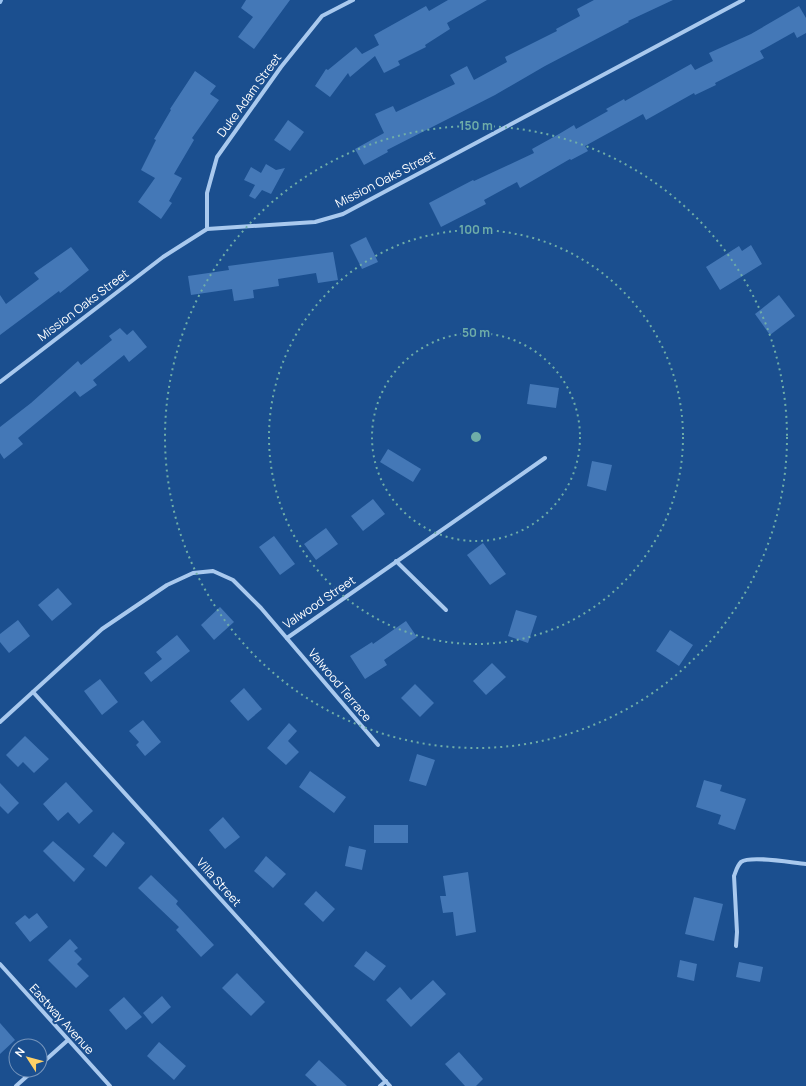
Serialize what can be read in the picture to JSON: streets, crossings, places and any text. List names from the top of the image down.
{
  "streets": {
    "street": [
      "Duke Adam Street",
      "Mission Oaks Street",
      "Valwood Street",
      "Valwood Terrace",
      "Villa Street",
      "Eastway Avenue"
    ]
  },
  "crossings": [
    ["Duke Adam Street", "Mission Oaks Street"],
    ["Valwood Street", "Valwood Terrace"],
    ["Valwood Street", "Villa Street"]
  ],
  "north": "top left",
  "rings": ["150 m", "100 m", "50 m"]
}
